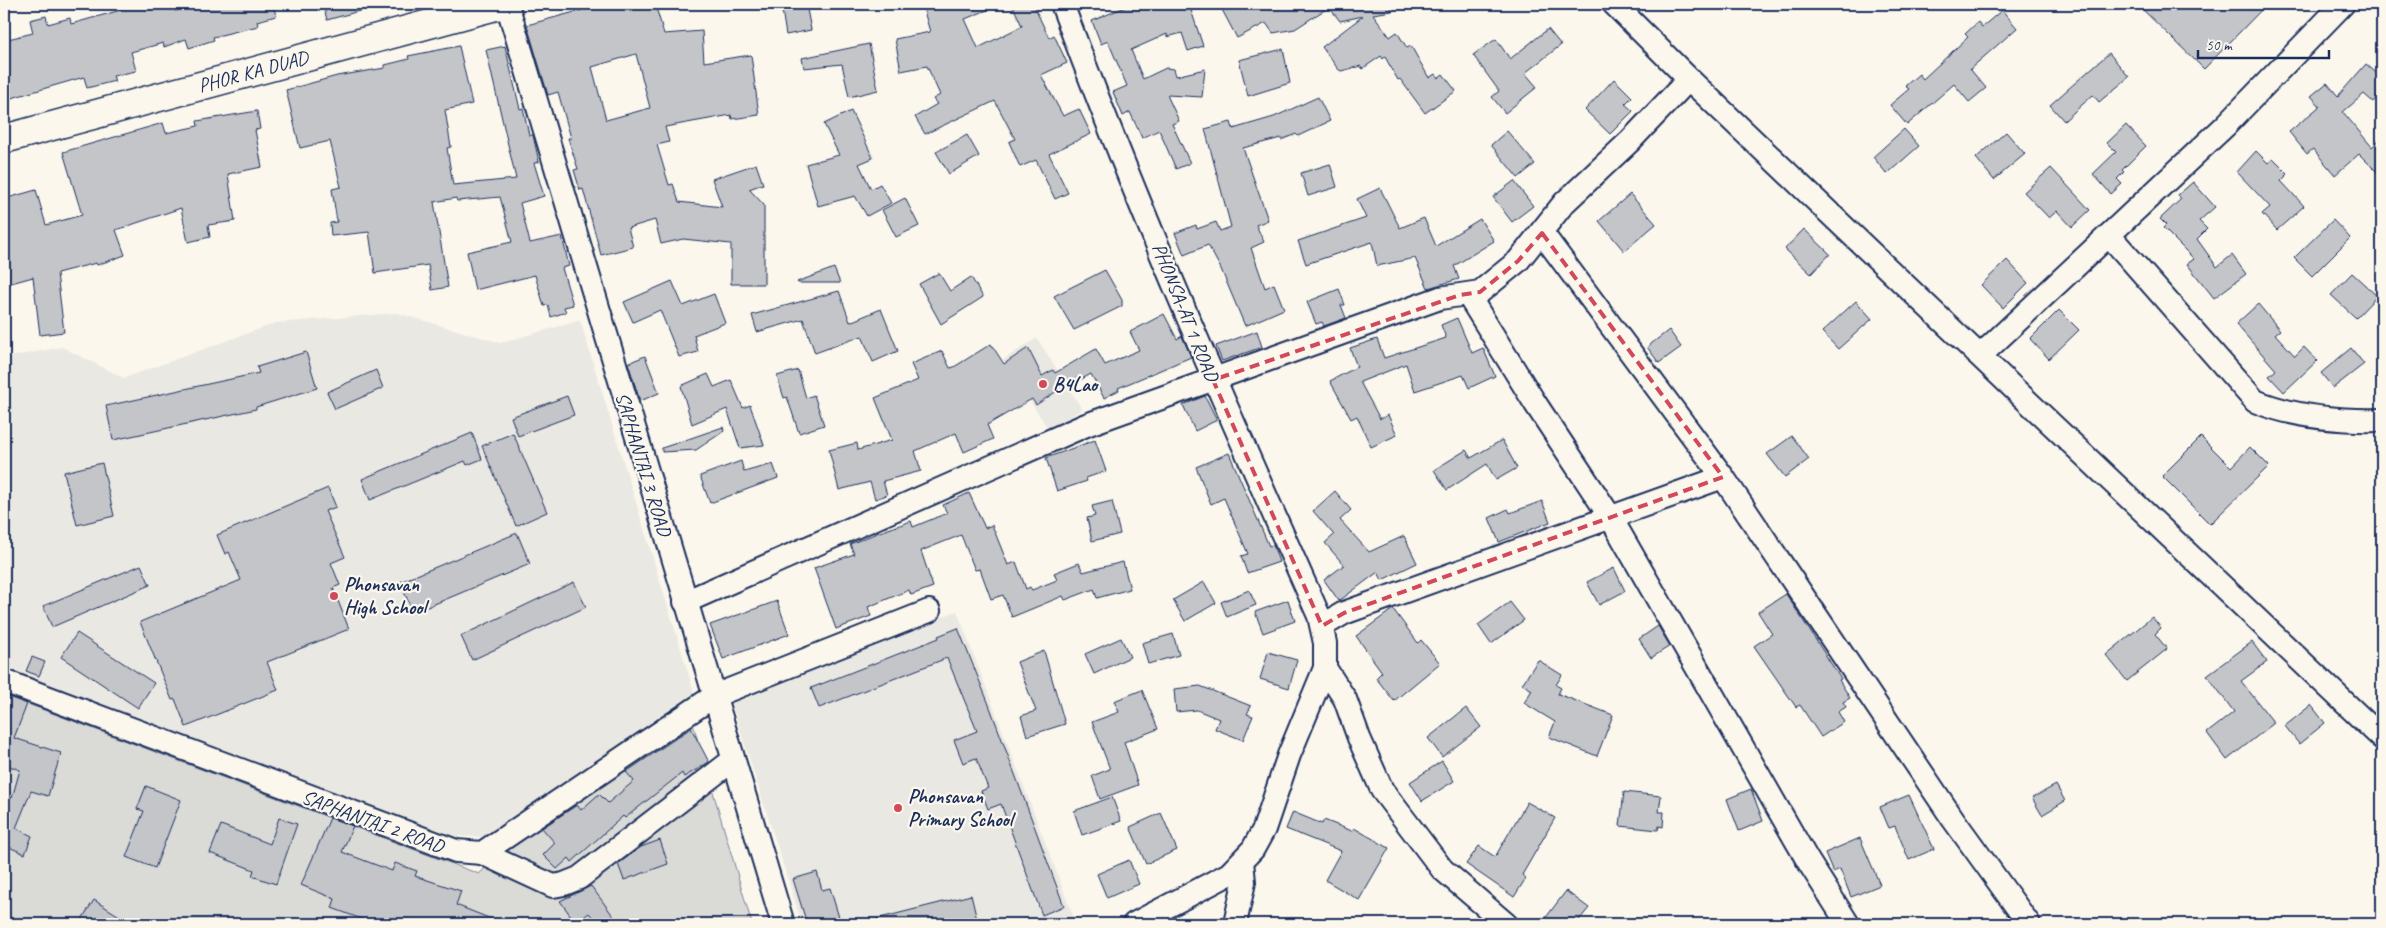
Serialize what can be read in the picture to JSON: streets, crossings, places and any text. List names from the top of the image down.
{
  "streets": {
    "main road": ["PHOR KA DUAD"],
    "street": ["PHONSA-AT 1 ROAD", "SAPHANTAI 3 ROAD", "SAPHANTAI 2 ROAD"]
  },
  "crossings": [
    ["PHOR KA DUAD", "SAPHANTAI 3 ROAD"]
  ],
  "places": ["B4Lao", "Phonsavan High School", "Phonsavan Primary School"],
  "scale_bar": "50 m"
}
